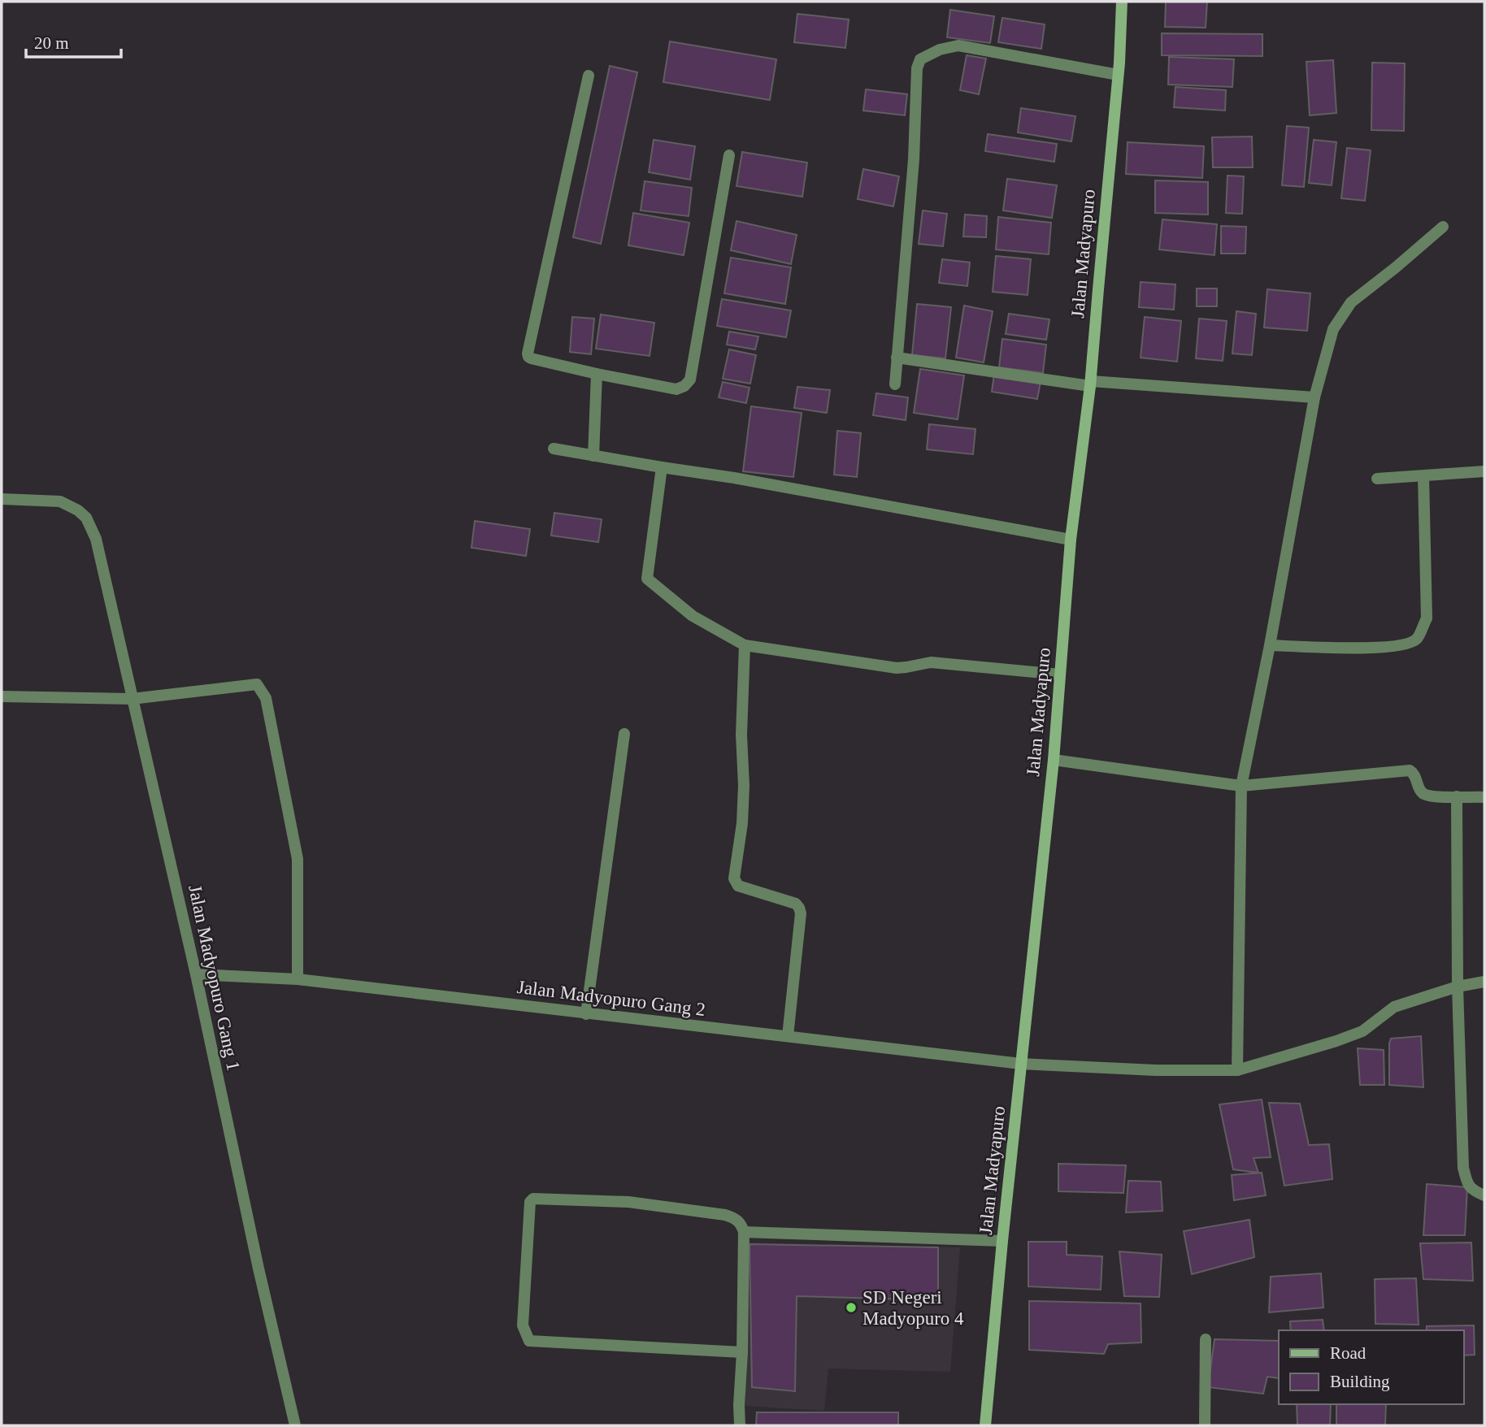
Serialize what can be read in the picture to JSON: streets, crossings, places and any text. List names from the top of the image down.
{
  "streets": {
    "main road": ["Jalan Madyapuro"],
    "street": ["Jalan Madyopuro Gang 1", "Jalan Madyopuro Gang 2"]
  },
  "crossings": [
    ["Jalan Madyapuro", "Jalan Madyopuro Gang 2"],
    ["Jalan Madyopuro Gang 1", "Jalan Madyopuro Gang 2"]
  ],
  "places": ["SD Negeri Madyopuro 4"],
  "legend": ["Road", "Building"],
  "scale_bar": "20 m"
}
